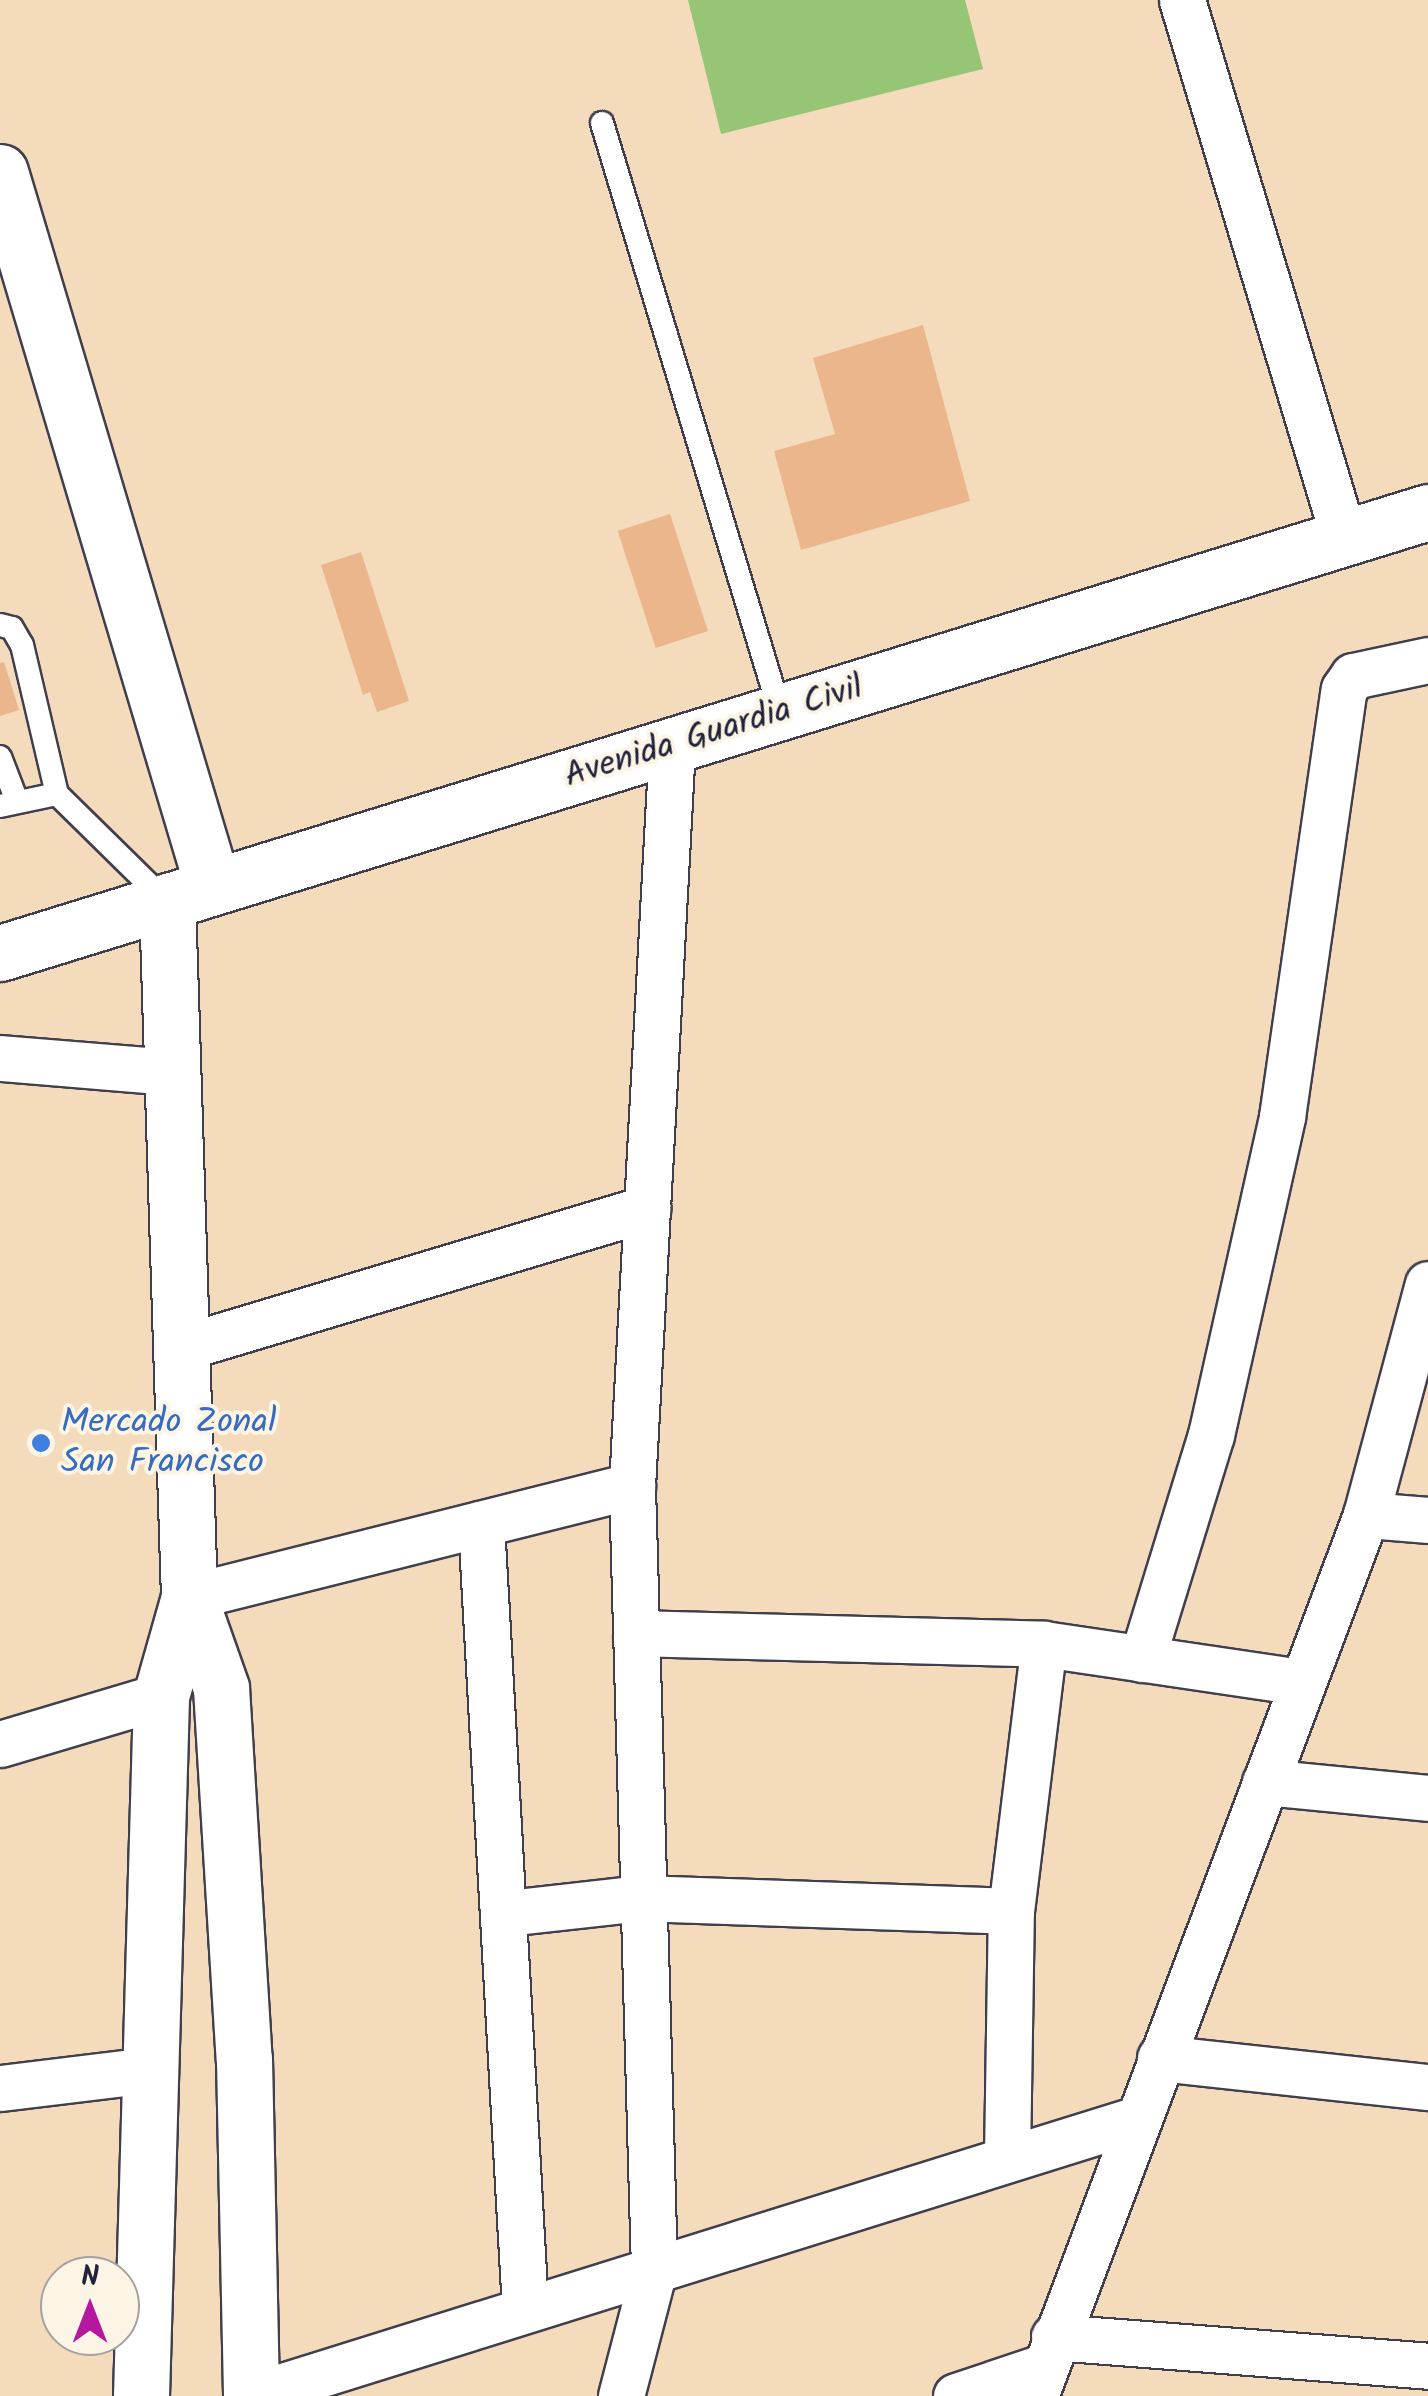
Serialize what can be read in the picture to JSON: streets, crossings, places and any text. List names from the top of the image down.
{
  "streets": {
    "main road": ["Avenida Guardia Civil"]
  },
  "places": ["Mercado Zonal San Francisco"],
  "north": "top"
}
